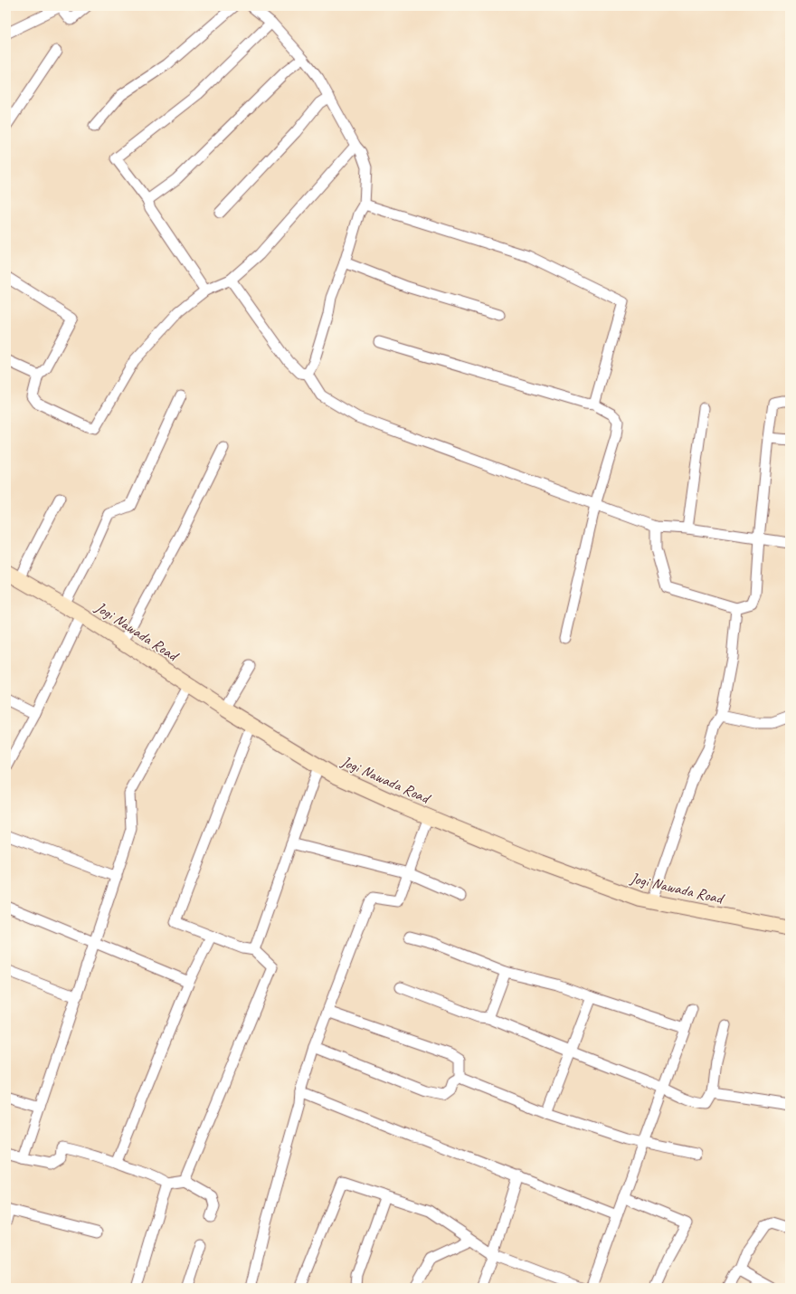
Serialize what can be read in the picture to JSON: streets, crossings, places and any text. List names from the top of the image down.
{
  "streets": {
    "street": ["Jogi Nawada Road"]
  }
}
